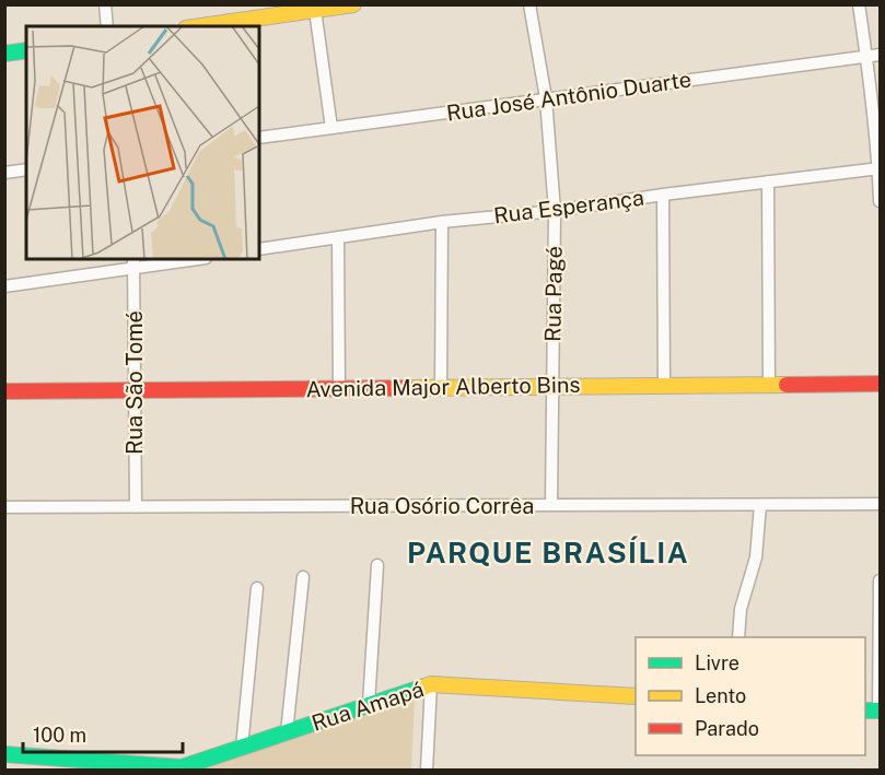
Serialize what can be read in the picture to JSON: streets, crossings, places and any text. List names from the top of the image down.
{
  "streets": {
    "street": [
      "Rua José Antônio Duarte",
      "Rua Esperança",
      "Rua Pagé",
      "Rua São Tomé",
      "Avenida Major Alberto Bins",
      "Rua Osório Corrêa",
      "Rua Amapá"
    ]
  },
  "crossings": [
    ["Rua José Antônio Duarte", "Rua Pagé"],
    ["Rua Esperança", "Rua Pagé"],
    ["Rua Pagé", "Avenida Major Alberto Bins"],
    ["Rua Pagé", "Rua Osório Corrêa"],
    ["Rua São Tomé", "Avenida Major Alberto Bins"],
    ["Rua São Tomé", "Rua Osório Corrêa"]
  ],
  "districts": ["PARQUE BRASÍLIA"],
  "legend": ["Livre", "Lento", "Parado"],
  "scale_bar": "100 m"
}
